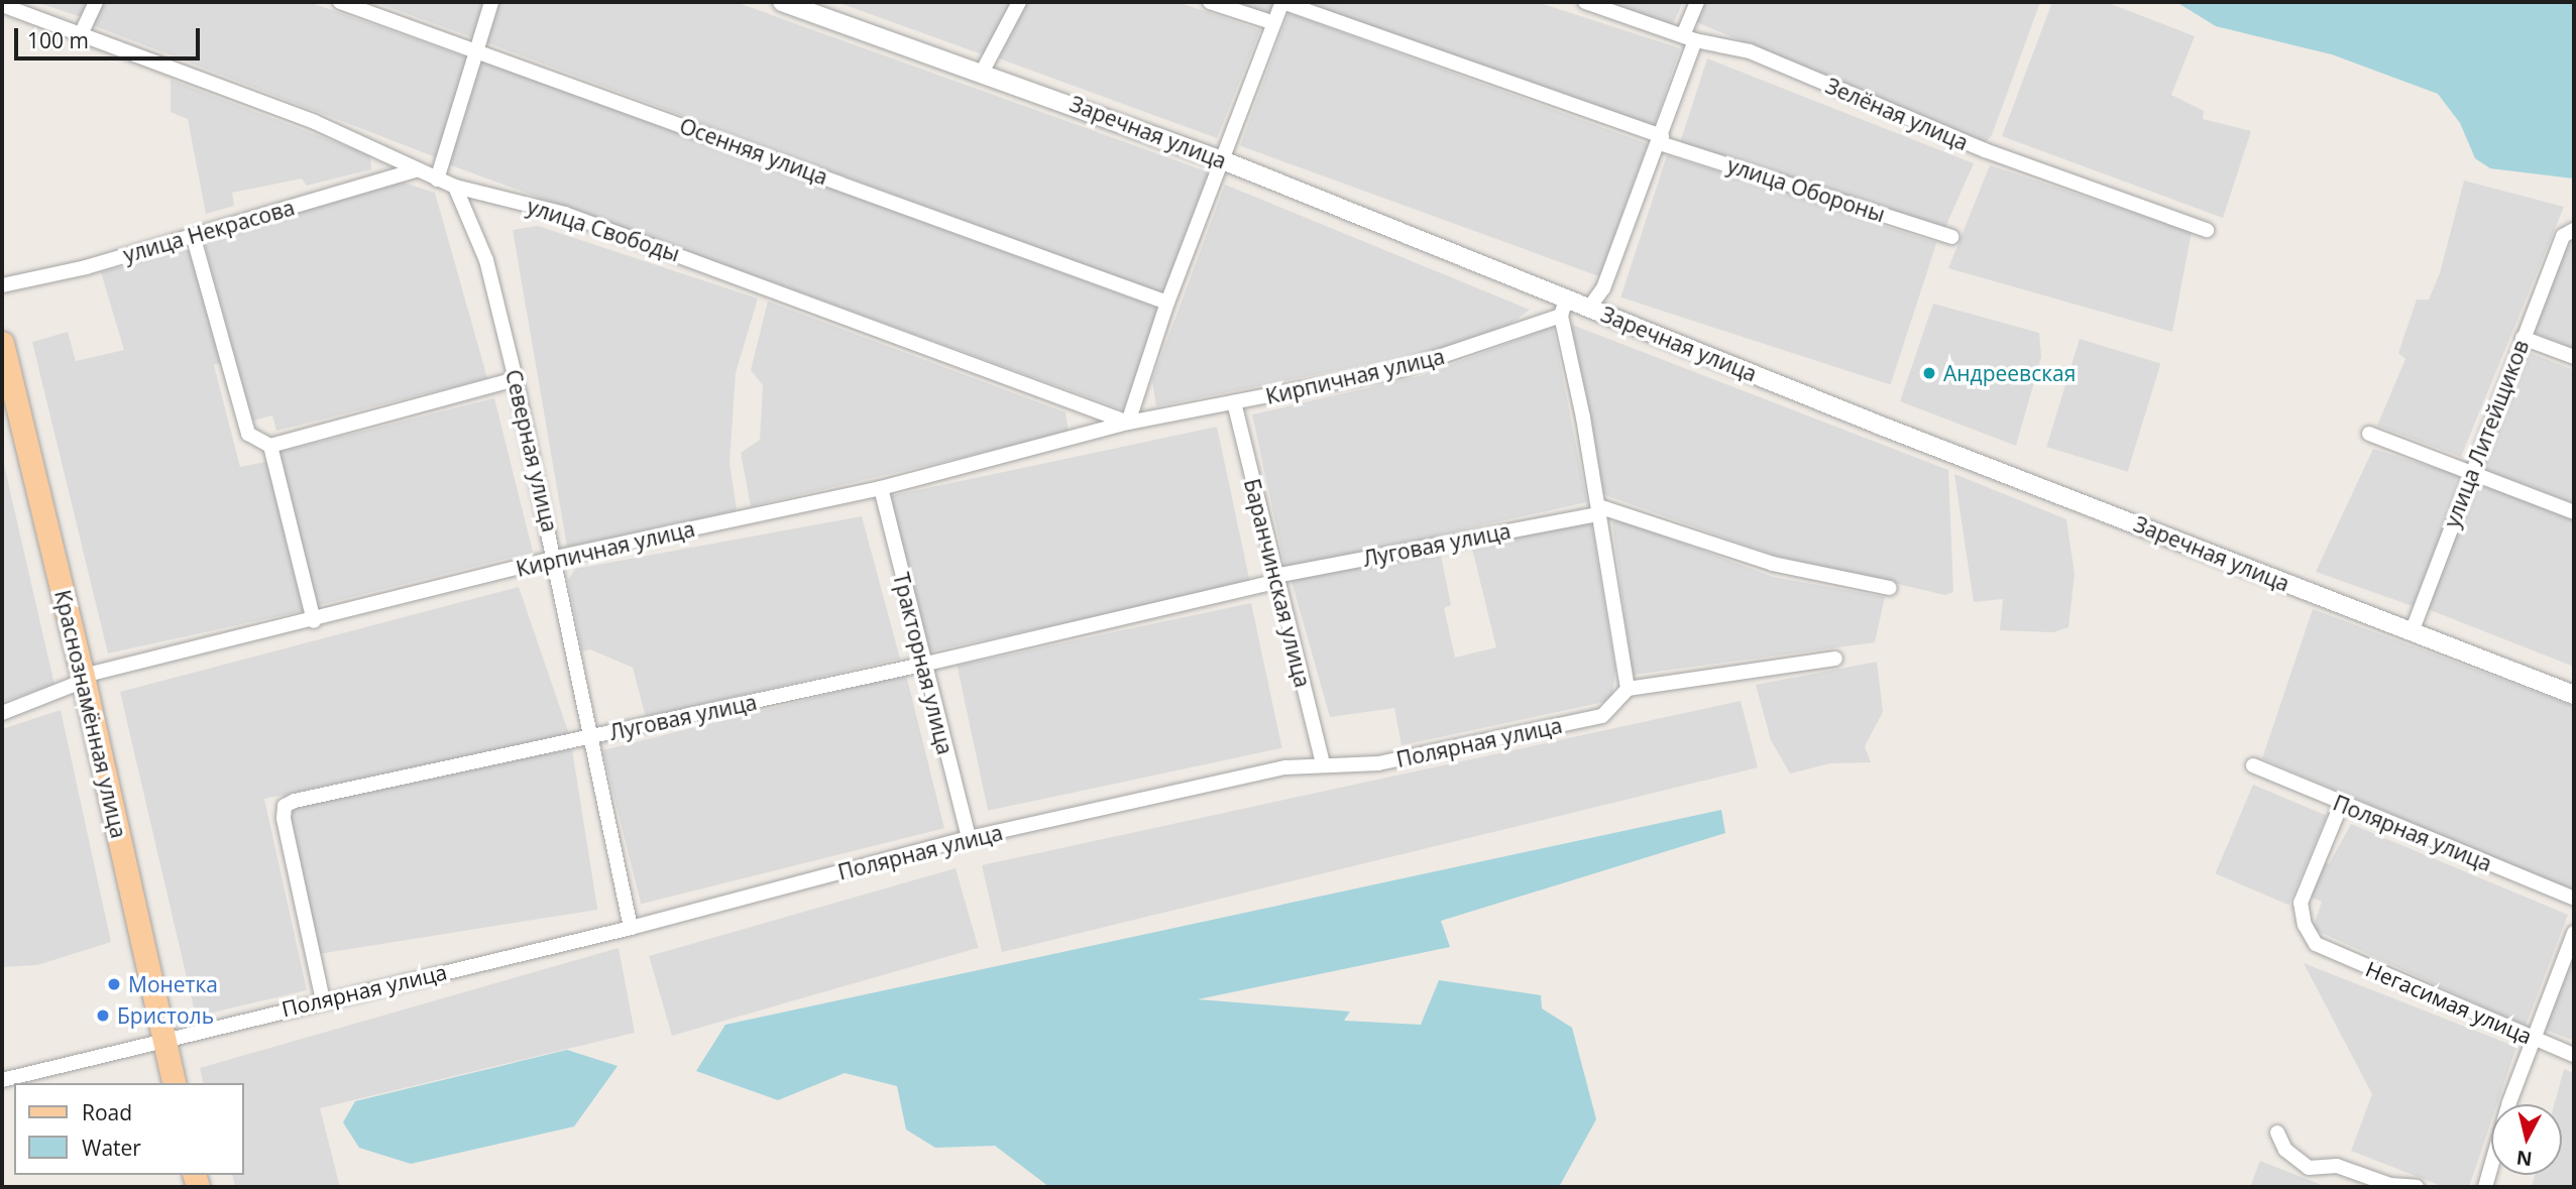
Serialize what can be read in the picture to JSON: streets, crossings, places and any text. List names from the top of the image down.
{
  "streets": {
    "main road": ["Краснознамённая улица"],
    "street": [
      "Зелёная улица",
      "Заречная улица",
      "Осенняя улица",
      "улица Обороны",
      "улица Свободы",
      "улица Некрасова",
      "Кирпичная улица",
      "улица Литейщиков",
      "Северная улица",
      "Луговая улица",
      "Баранчинская улица",
      "Тракторная улица",
      "Полярная улица",
      "Негасимая улица"
    ]
  },
  "crossings": [
    ["Заречная улица", "Кирпичная улица"],
    ["Заречная улица", "улица Литейщиков"],
    ["улица Свободы", "улица Некрасова"],
    ["улица Свободы", "Кирпичная улица"],
    ["улица Свободы", "Северная улица"],
    ["Кирпичная улица", "Северная улица"],
    ["Кирпичная улица", "Баранчинская улица"],
    ["Кирпичная улица", "Тракторная улица"],
    ["Кирпичная улица", "Краснознамённая улица"],
    ["Северная улица", "Луговая улица"],
    ["Северная улица", "Полярная улица"],
    ["Луговая улица", "Баранчинская улица"],
    ["Луговая улица", "Тракторная улица"],
    ["Луговая улица", "Полярная улица"],
    ["Баранчинская улица", "Полярная улица"],
    ["Тракторная улица", "Полярная улица"],
    ["Краснознамённая улица", "Полярная улица"],
    ["Полярная улица", "Негасимая улица"]
  ],
  "places": ["Андреевская", "Монетка", "Бристоль"],
  "legend": ["Road", "Water"],
  "scale_bar": "100 m",
  "north": "bottom"
}
